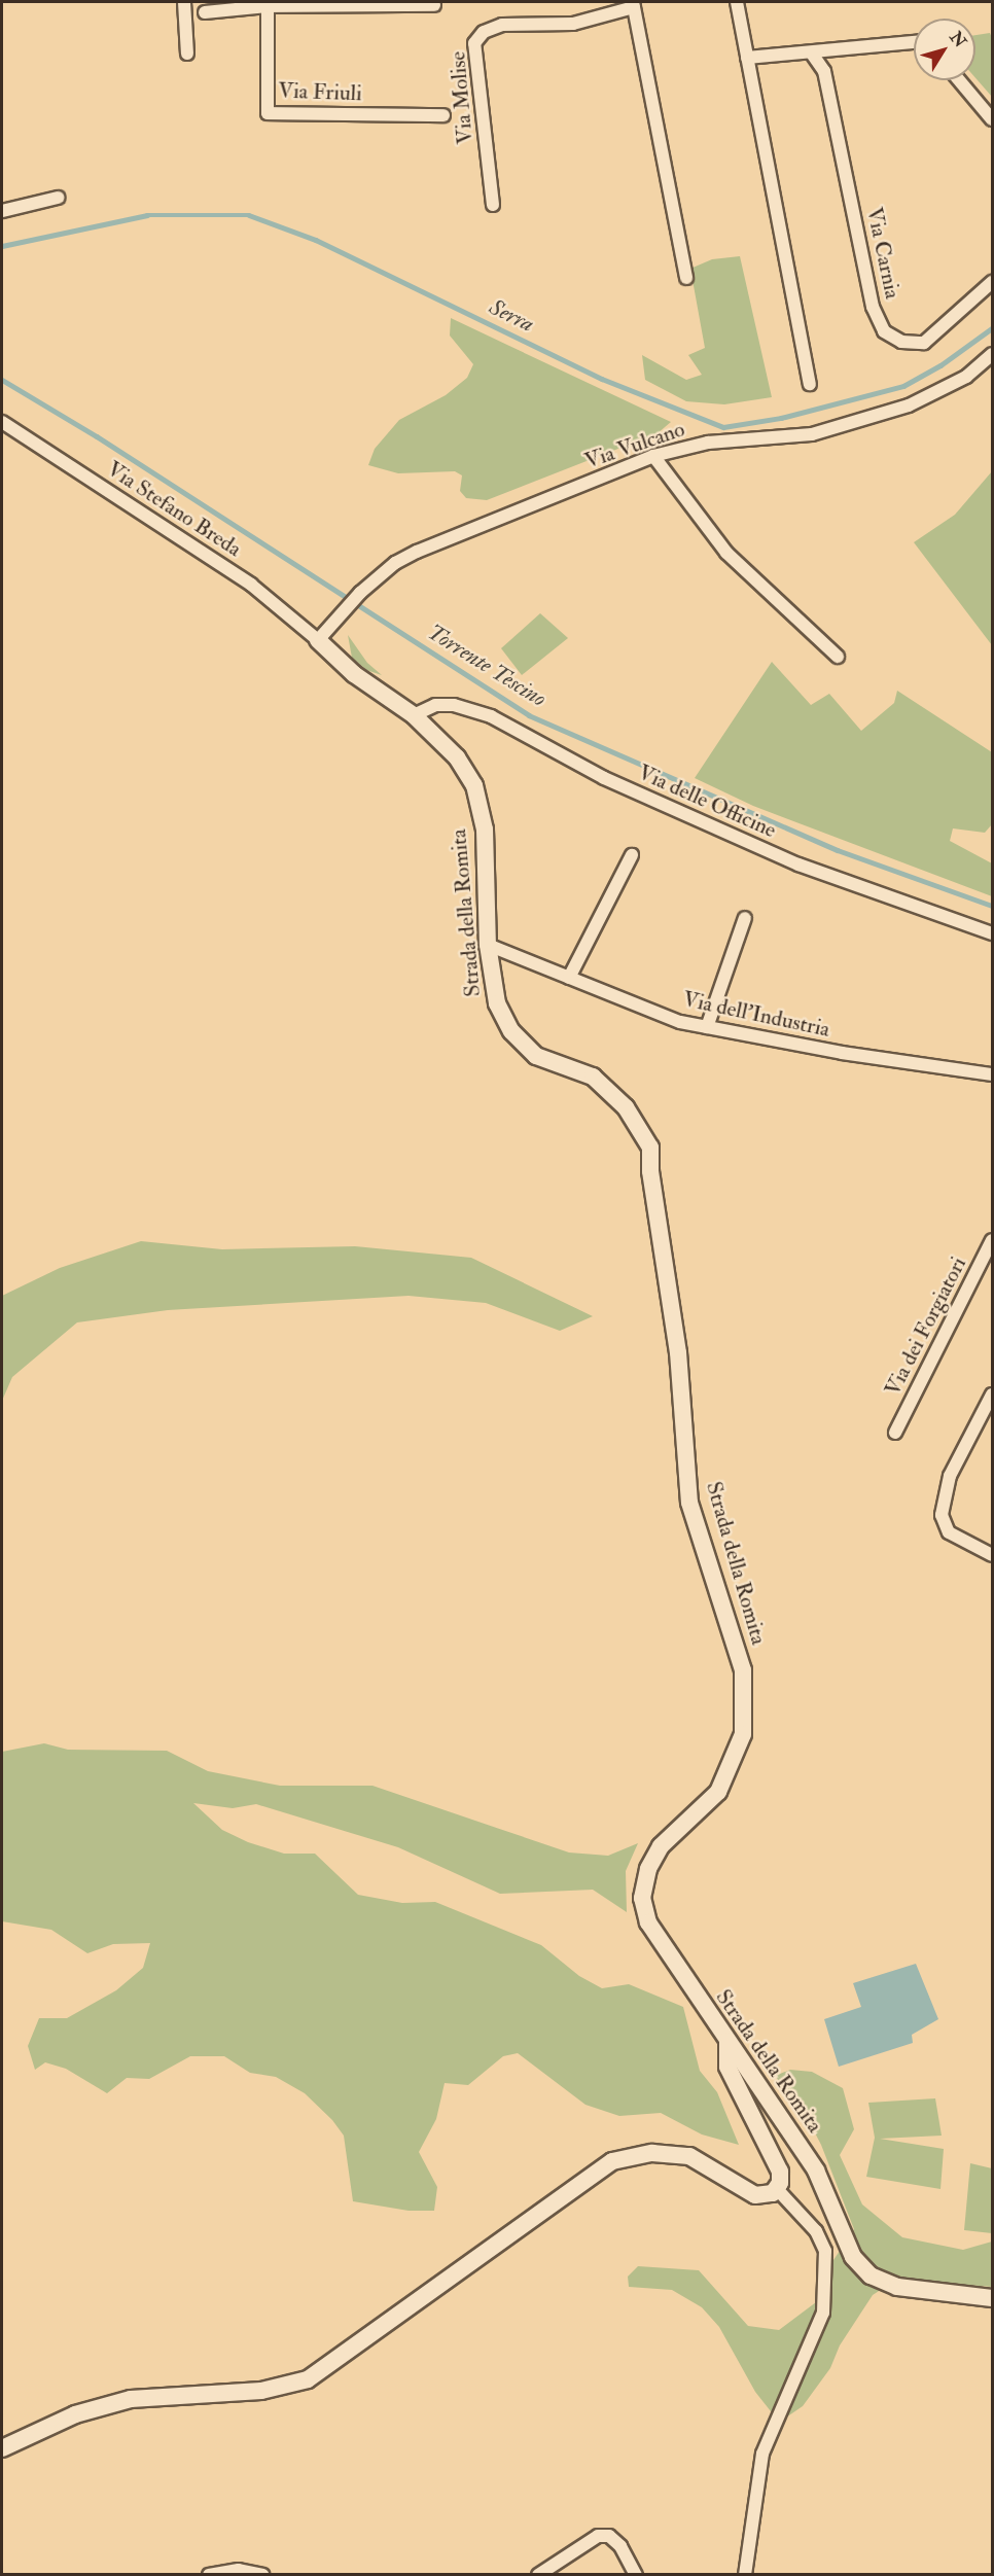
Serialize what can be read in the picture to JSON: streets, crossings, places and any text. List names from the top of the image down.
{
  "streets": {
    "street": [
      "Via Friuli",
      "Via Molise",
      "Via Carnia",
      "Via Vulcano",
      "Via Stefano Breda",
      "Via delle Officine",
      "Strada della Romita",
      "Via dell'Industria",
      "Via dei Forgiatori"
    ]
  },
  "crossings": [
    ["Via Vulcano", "Via Stefano Breda"],
    ["Via Vulcano", "Strada della Romita"],
    ["Via Stefano Breda", "Strada della Romita"],
    ["Via delle Officine", "Strada della Romita"],
    ["Strada della Romita", "Via dell'Industria"]
  ],
  "water": ["Serra", "Torrente Tescino"],
  "north": "top right"
}
